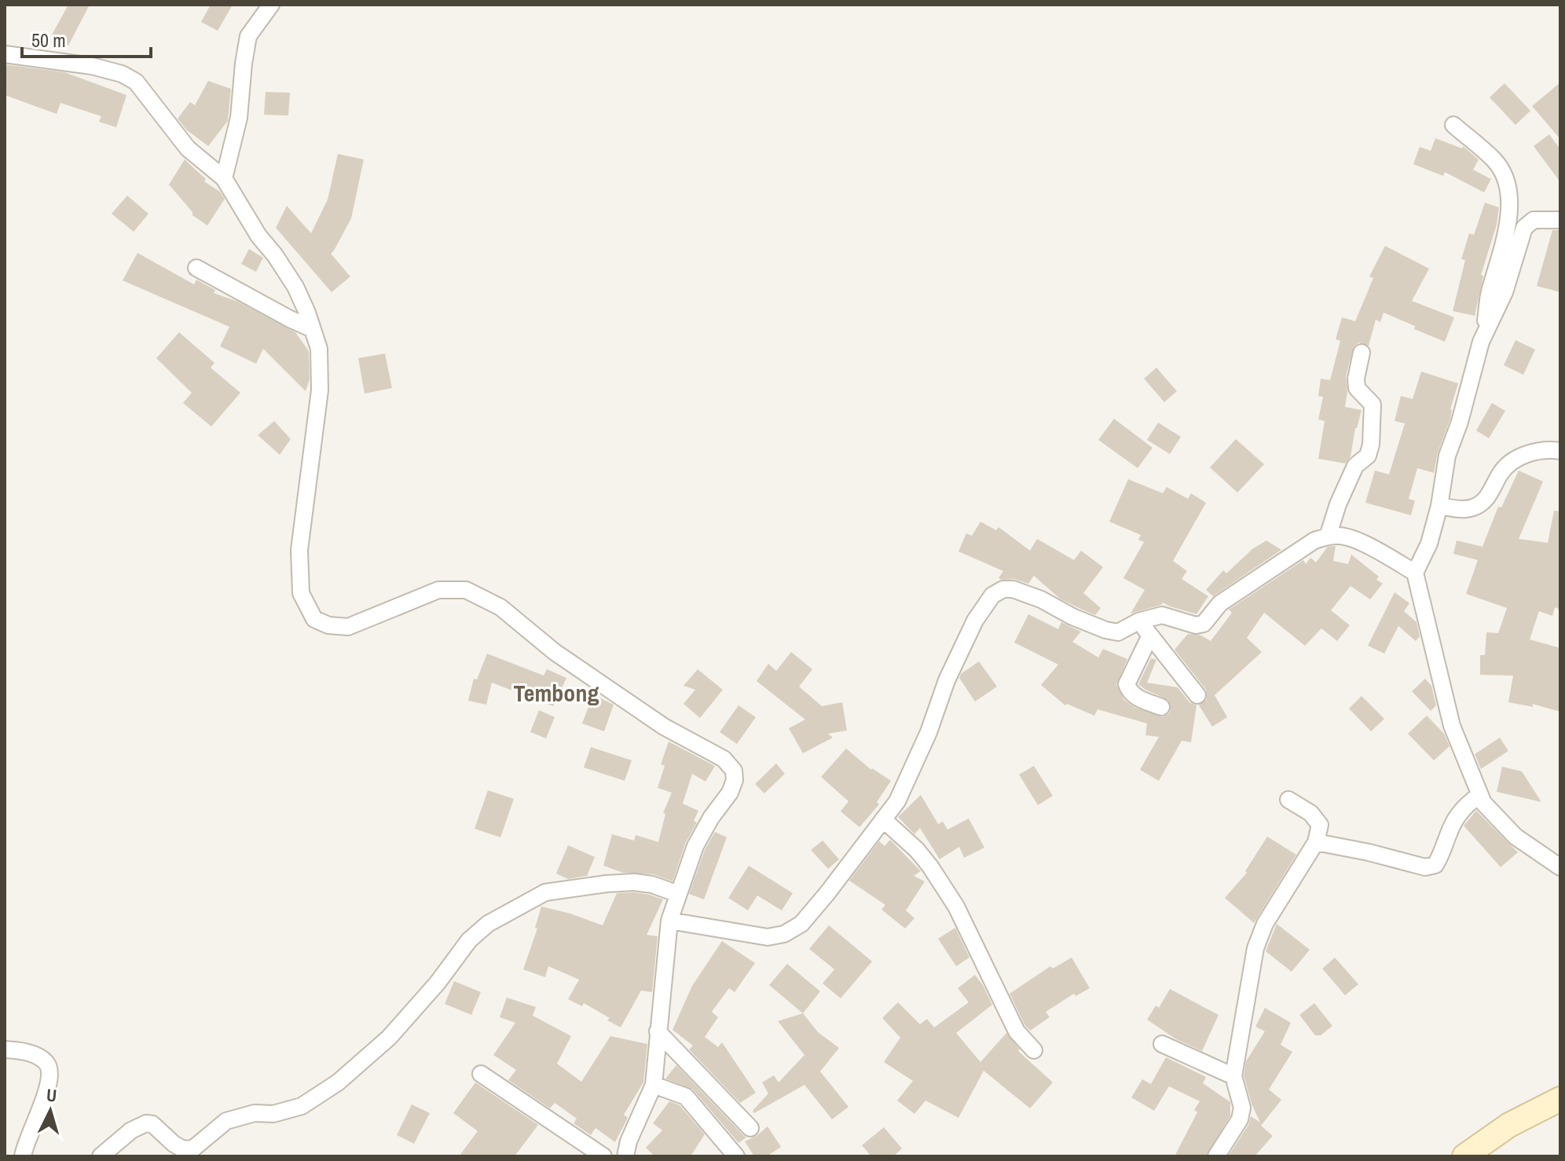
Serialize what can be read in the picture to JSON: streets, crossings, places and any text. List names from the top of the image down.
{
  "districts": ["Tembong"],
  "scale_bar": "50 m",
  "north": "top"
}
